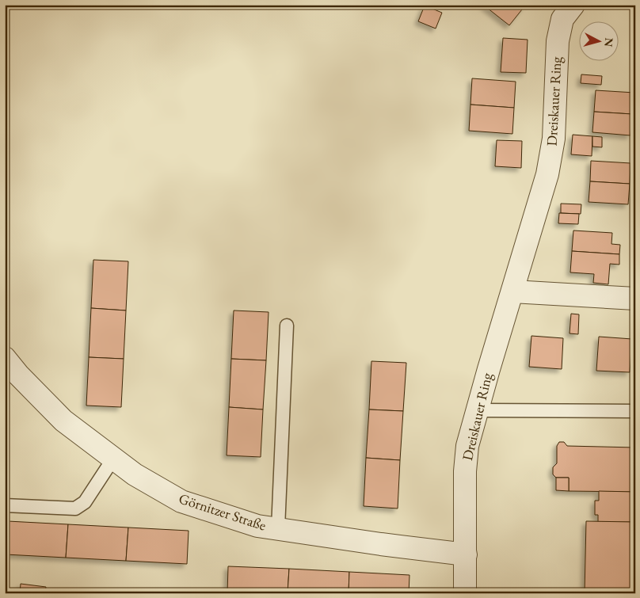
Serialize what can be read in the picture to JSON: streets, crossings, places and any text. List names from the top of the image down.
{
  "streets": {
    "street": ["Dreiskauer Ring", "Görnitzer Straße"]
  },
  "crossings": [
    ["Dreiskauer Ring", "Görnitzer Straße"]
  ],
  "north": "right"
}
